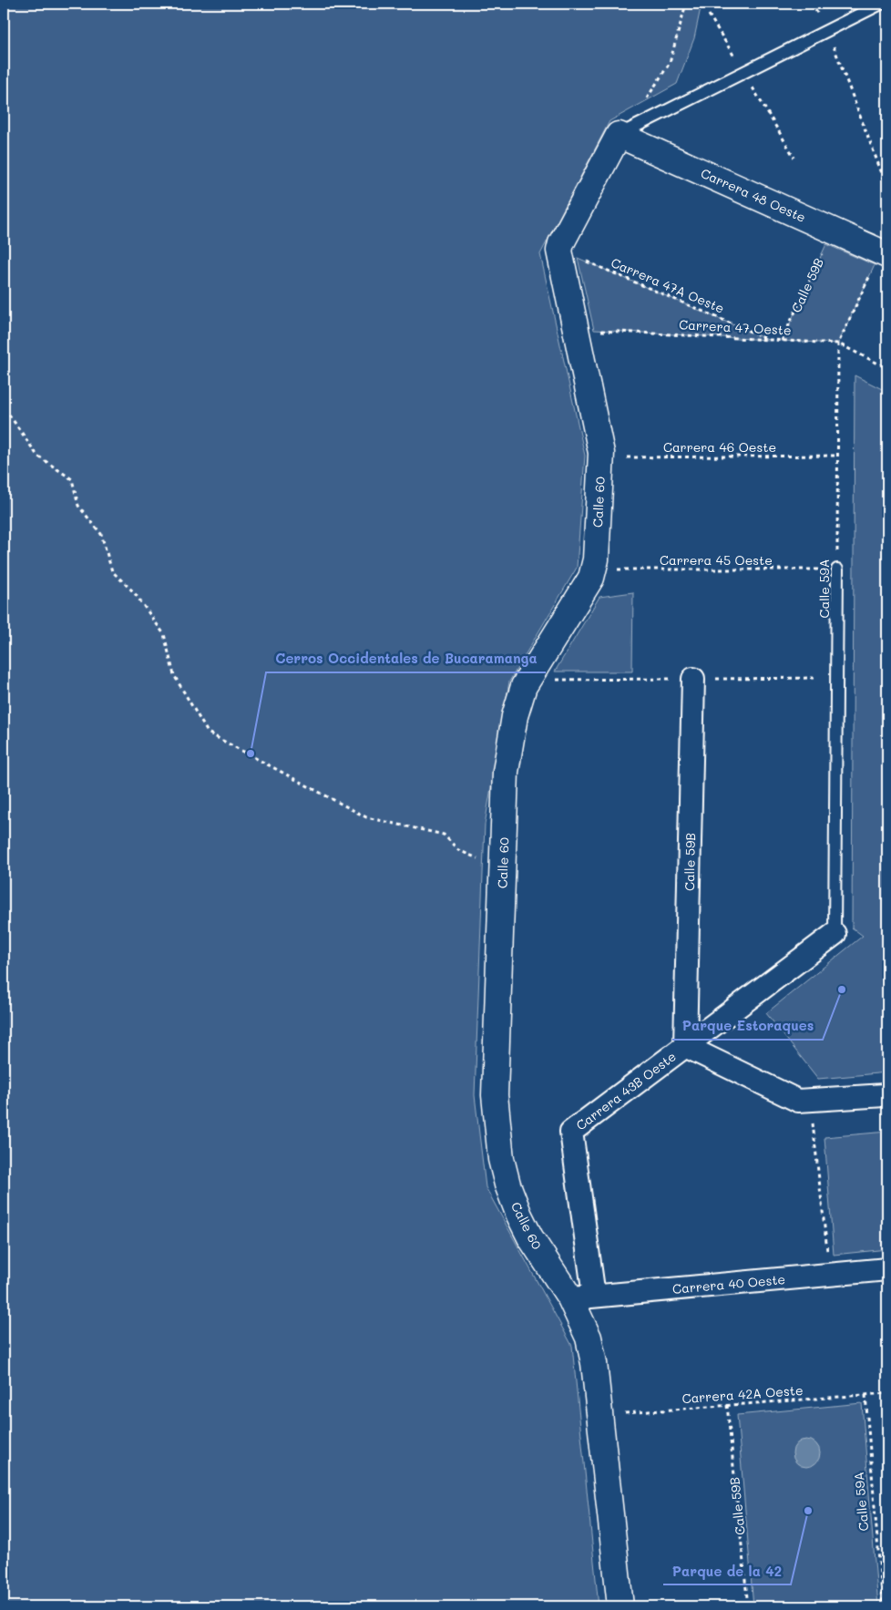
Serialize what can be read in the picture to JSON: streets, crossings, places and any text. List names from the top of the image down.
{
  "streets": {
    "street": [
      "Carrera 48 Oeste",
      "Calle 59B",
      "Calle 60",
      "Carrera 43B Oeste",
      "Carrera 40 Oeste"
    ],
    "lane": ["Calle 59A"],
    "path": [
      "Carrera 47A Oeste",
      "Carrera 47 Oeste",
      "Carrera 46 Oeste",
      "Carrera 45 Oeste",
      "Carrera 42A Oeste"
    ]
  },
  "crossings": [
    ["Carrera 48 Oeste", "Calle 59B"],
    ["Carrera 48 Oeste", "Calle 59A"],
    ["Carrera 47A Oeste", "Carrera 47 Oeste"],
    ["Carrera 47A Oeste", "Calle 60"],
    ["Calle 59B", "Carrera 47 Oeste"],
    ["Calle 59B", "Carrera 43B Oeste"],
    ["Calle 59B", "Carrera 42A Oeste"],
    ["Carrera 47 Oeste", "Calle 60"],
    ["Carrera 47 Oeste", "Calle 59A"],
    ["Carrera 46 Oeste", "Calle 60"],
    ["Carrera 46 Oeste", "Calle 59A"],
    ["Calle 60", "Carrera 45 Oeste"],
    ["Calle 60", "Carrera 43B Oeste"],
    ["Calle 60", "Carrera 40 Oeste"],
    ["Calle 60", "Carrera 42A Oeste"],
    ["Carrera 45 Oeste", "Calle 59A"],
    ["Calle 59A", "Carrera 43B Oeste"],
    ["Calle 59A", "Carrera 42A Oeste"],
    ["Carrera 43B Oeste", "Carrera 40 Oeste"]
  ],
  "places": ["Cerros Occidentales de Bucaramanga", "Parque Estoraques", "Parque de la 42"]
}
